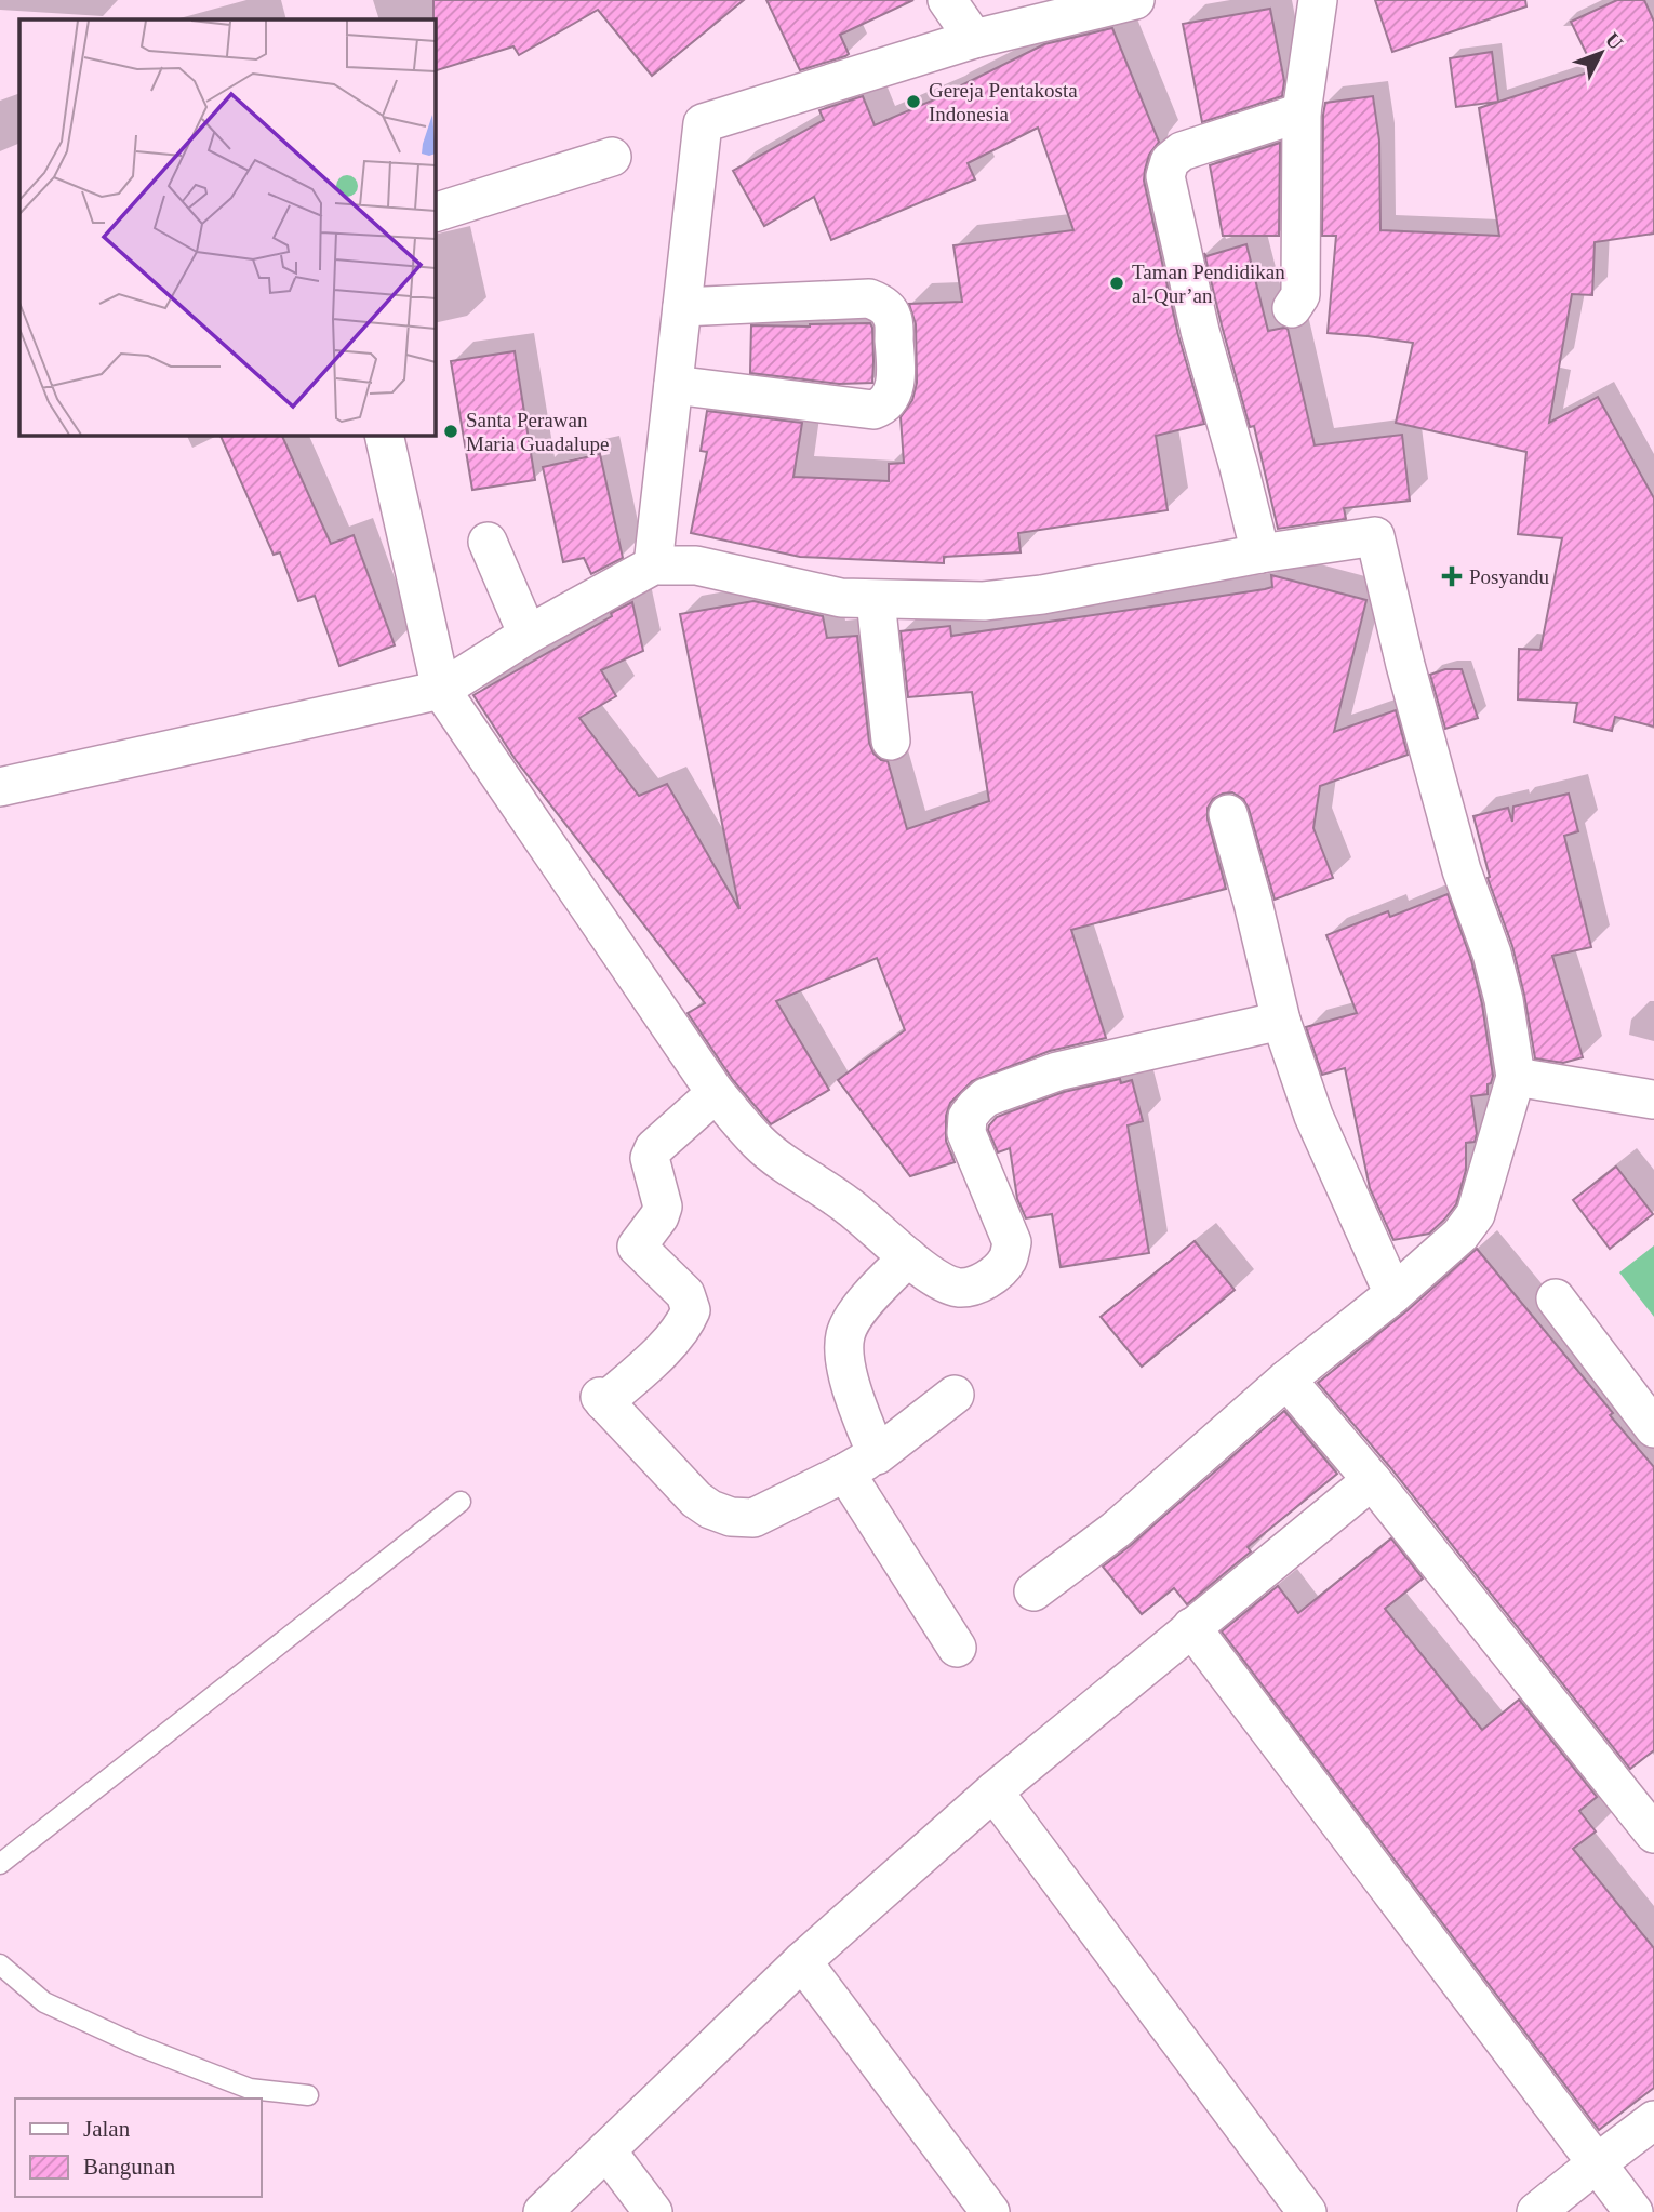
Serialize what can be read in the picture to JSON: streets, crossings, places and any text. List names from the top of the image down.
{
  "places": {
    "other": ["Gereja Pentakosta Indonesia", "Taman Pendidikan al-Qur’an", "Santa Perawan Maria Guadalupe"],
    "health": ["Posyandu"]
  },
  "legend": ["Jalan", "Bangunan"],
  "north": "top right"
}
